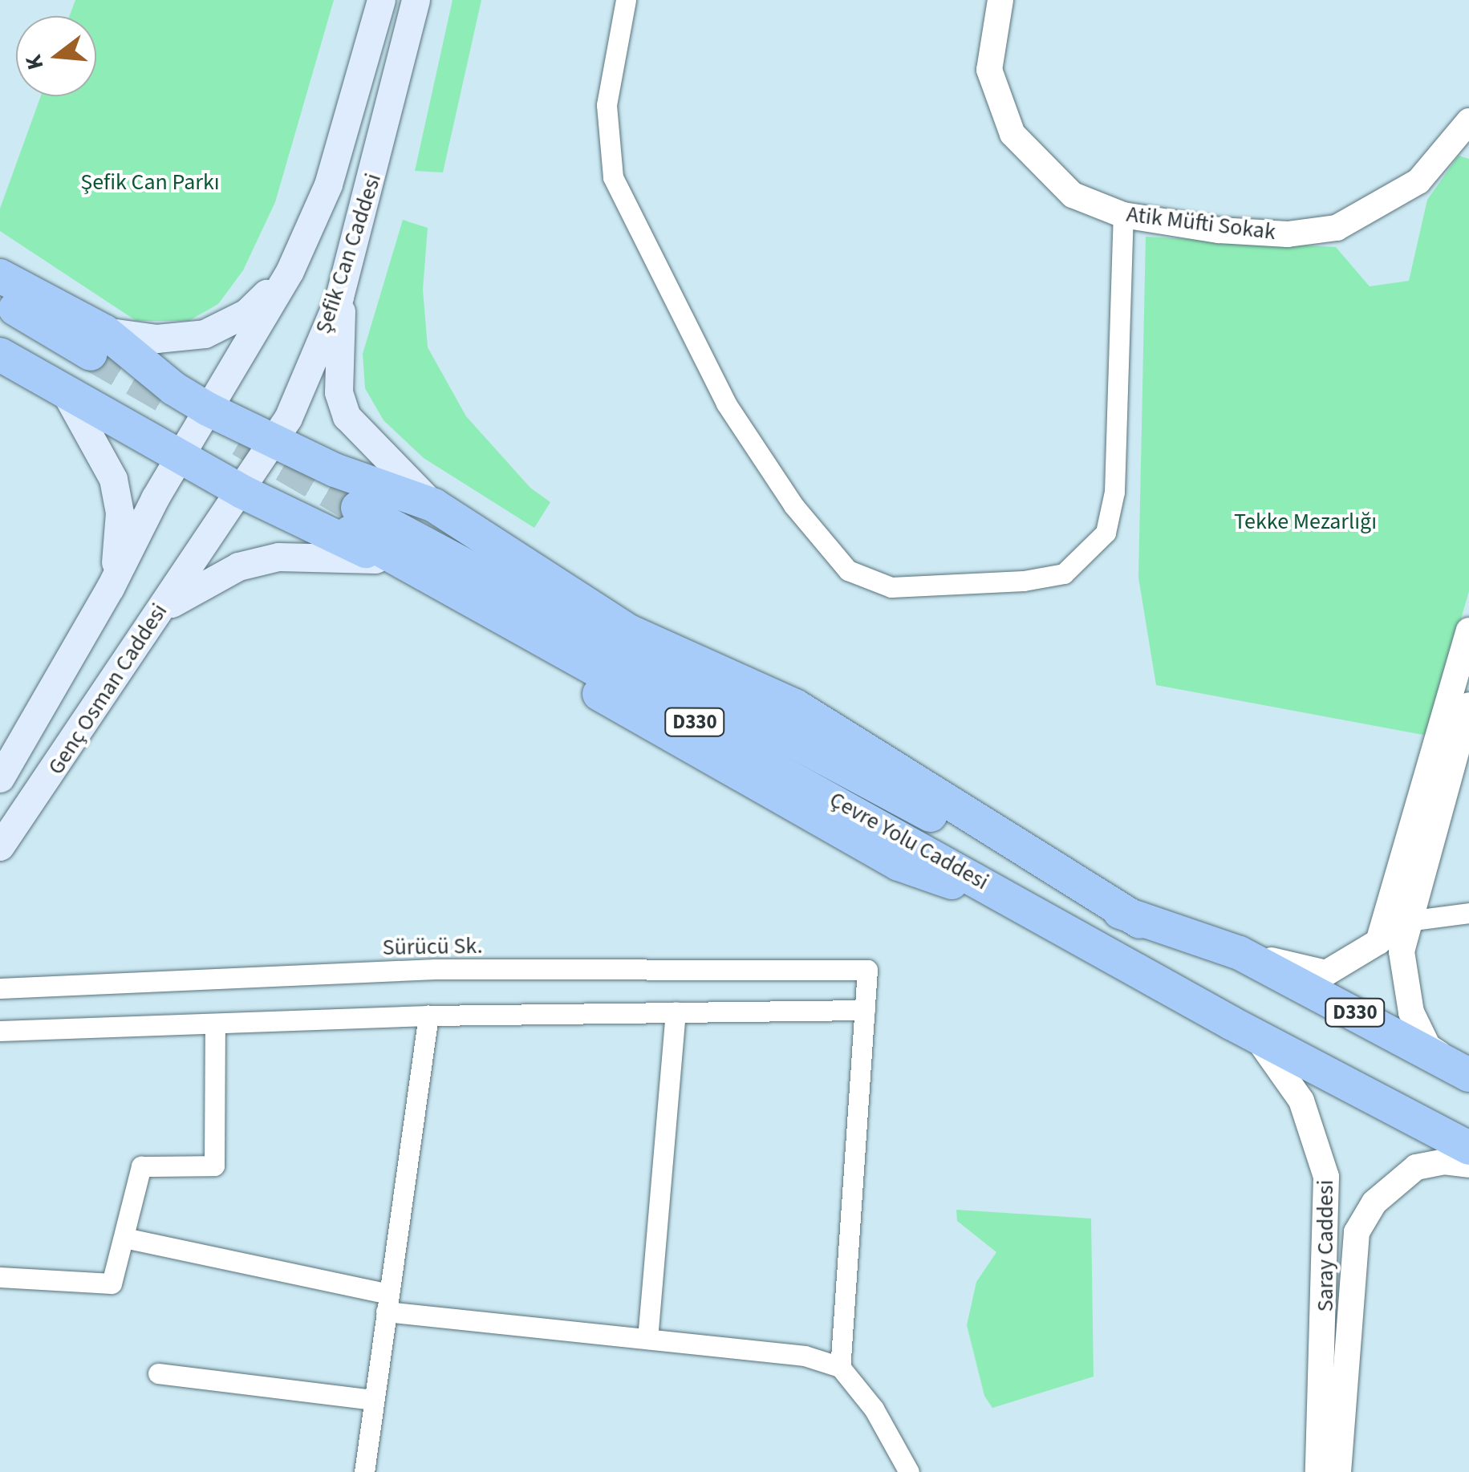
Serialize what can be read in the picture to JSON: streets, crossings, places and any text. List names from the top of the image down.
{
  "streets": {
    "highway": ["D330", "Çevre Yolu Caddesi"],
    "main road": ["Şefik Can Caddesi", "Genç Osman Caddesi"],
    "street": ["Atik Müfti Sokak", "Sürücü Sk.", "Saray Caddesi"]
  },
  "crossings": [
    ["Şefik Can Caddesi", "Genç Osman Caddesi"],
    ["Çevre Yolu Caddesi", "Saray Caddesi"]
  ],
  "parks": ["Şefik Can Parkı", "Tekke Mezarlığı"],
  "north": "left"
}
